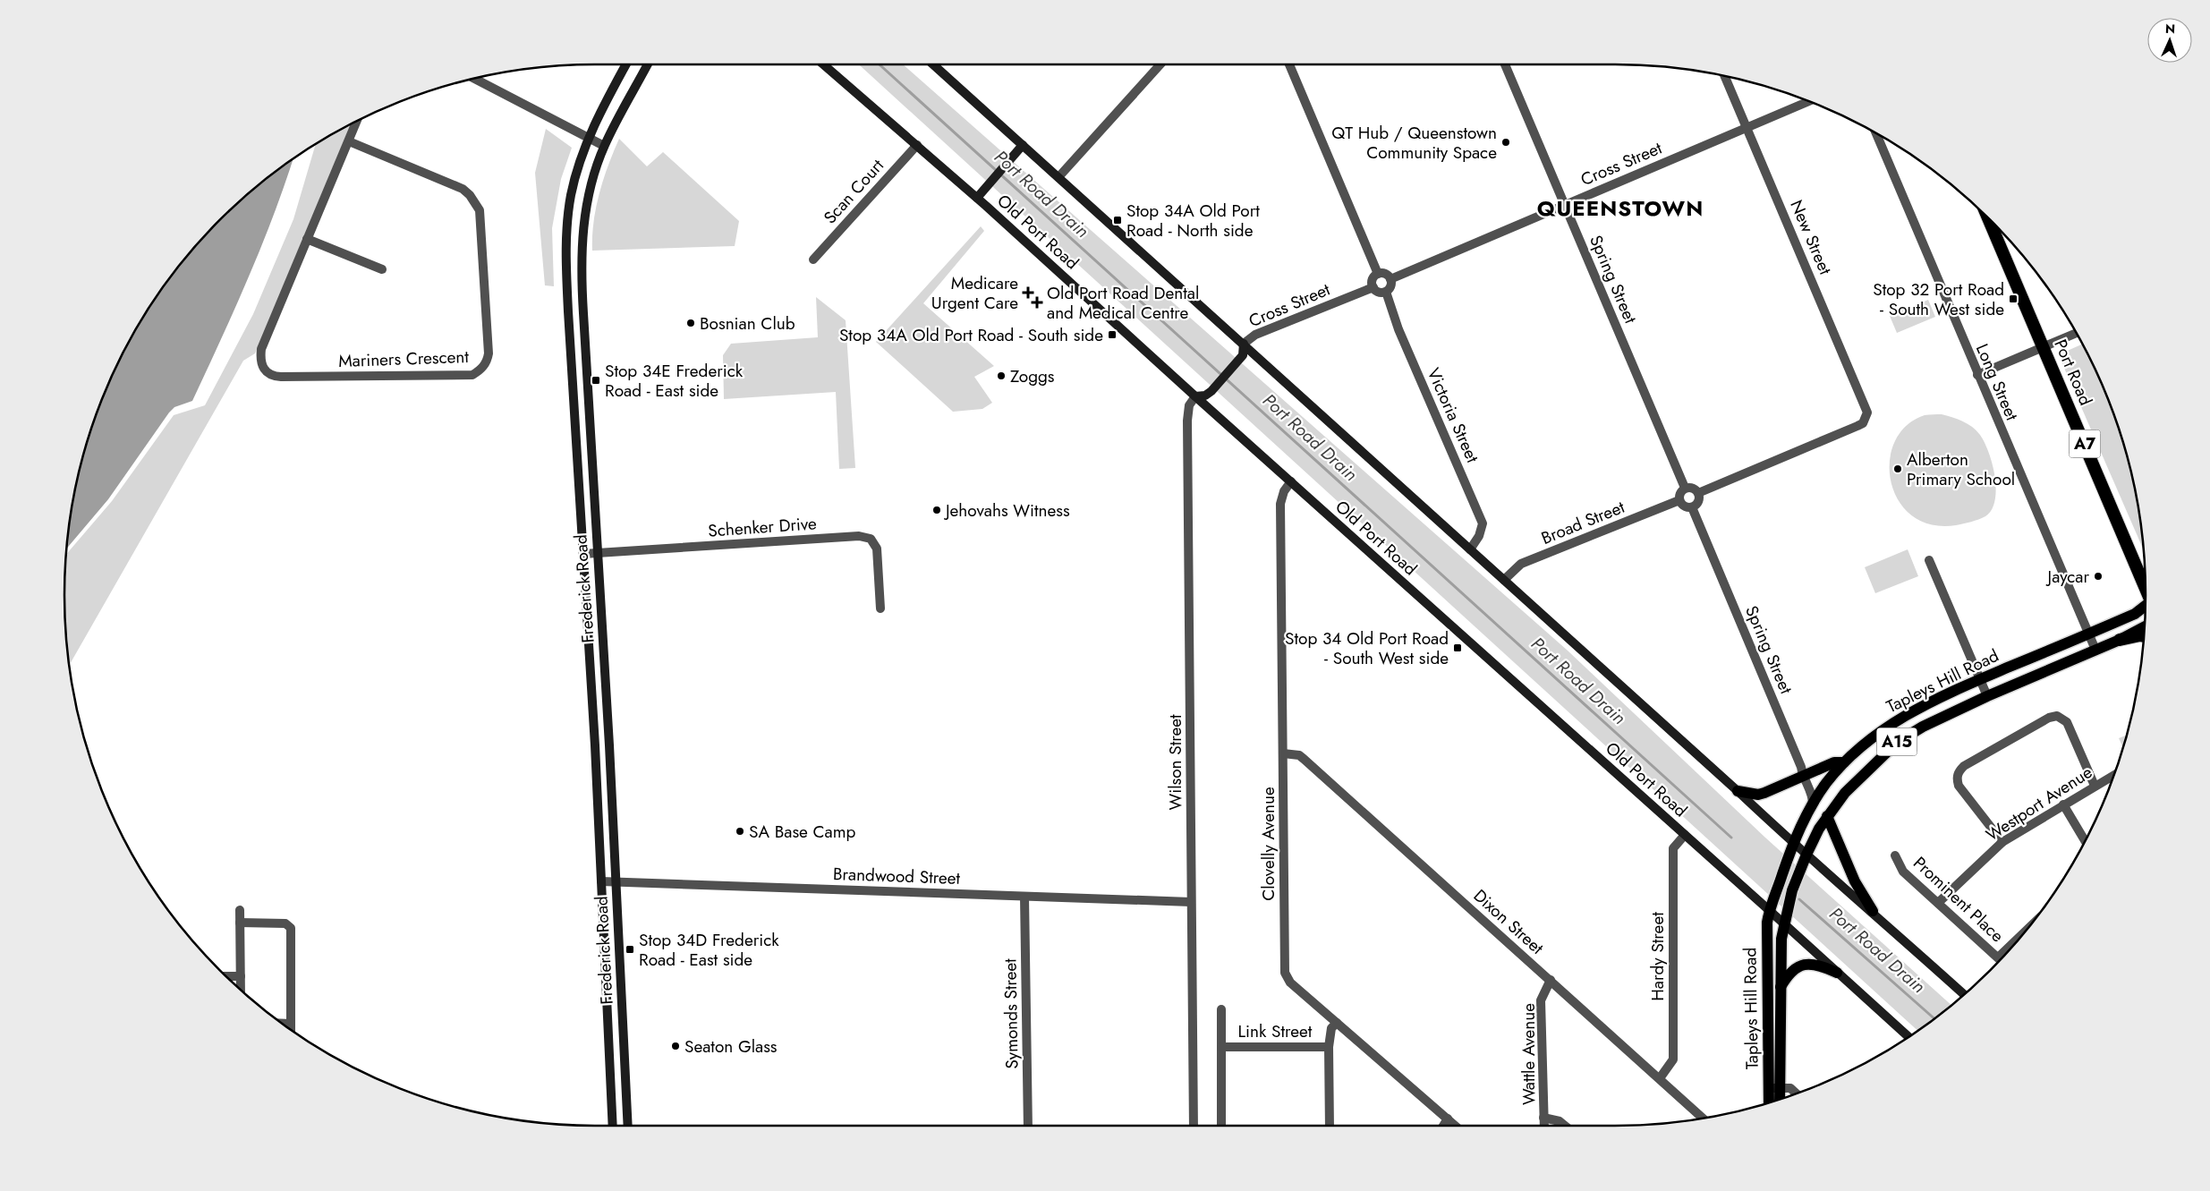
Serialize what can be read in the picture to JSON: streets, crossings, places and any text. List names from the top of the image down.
{
  "streets": {
    "highway": ["Port Road", "A7"],
    "main road": [
      "Old Port Road",
      "Frederick Road",
      "Tapleys Hill Road",
      "A15"
    ],
    "street": [
      "Cross Street",
      "Scan Court",
      "New Street",
      "Spring Street",
      "Mariners Crescent",
      "Long Street",
      "Victoria Street",
      "Broad Street",
      "Schenker Drive",
      "Wilson Street",
      "Westport Avenue",
      "Clovelly Avenue",
      "Brandwood Street",
      "Prominent Place",
      "Dixon Street",
      "Hardy Street",
      "Symonds Street",
      "Link Street",
      "Wattle Avenue"
    ]
  },
  "crossings": [
    ["Cross Street", "New Street"],
    ["Cross Street", "Spring Street"],
    ["Cross Street", "Victoria Street"],
    ["Scan Court", "Old Port Road"],
    ["Old Port Road", "Tapleys Hill Road"],
    ["Old Port Road", "A15"],
    ["Old Port Road", "Wilson Street"],
    ["Old Port Road", "Clovelly Avenue"],
    ["Old Port Road", "Hardy Street"],
    ["New Street", "Spring Street"],
    ["New Street", "Broad Street"],
    ["Spring Street", "Broad Street"],
    ["Spring Street", "Tapleys Hill Road"],
    ["Long Street", "Tapleys Hill Road"],
    ["Schenker Drive", "Frederick Road"],
    ["Frederick Road", "Brandwood Street"],
    ["Tapleys Hill Road", "A15"],
    ["Wilson Street", "Brandwood Street"],
    ["Westport Avenue", "Prominent Place"],
    ["Clovelly Avenue", "Dixon Street"],
    ["Brandwood Street", "Symonds Street"],
    ["Dixon Street", "Hardy Street"],
    ["Dixon Street", "Wattle Avenue"]
  ],
  "districts": ["QUEENSTOWN"],
  "water": ["Port Road Drain"],
  "places": {
    "other": [
      "QT Hub / Queenstown Community Space",
      "Bosnian Club",
      "Zoggs",
      "Alberton Primary School",
      "Jehovahs Witness",
      "Jaycar",
      "SA Base Camp",
      "Seaton Glass"
    ],
    "transit": [
      "Stop 34A Old Port Road - North side",
      "Stop 32 Port Road - South West side",
      "Stop 34A Old Port Road - South side",
      "Stop 34E Frederick Road - East side",
      "Stop 34 Old Port Road - South West side",
      "Stop 34D Frederick Road - East side"
    ],
    "health": ["Medicare Urgent Care", "Old Port Road Dental and Medical Centre"]
  },
  "north": "top"
}
